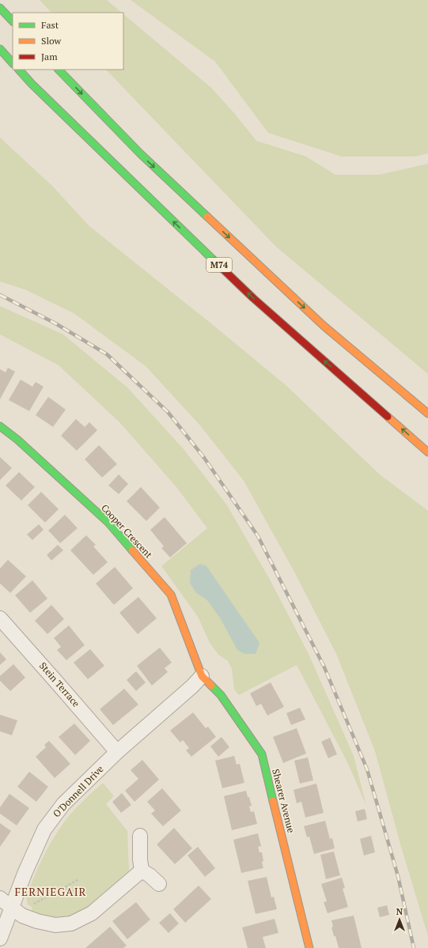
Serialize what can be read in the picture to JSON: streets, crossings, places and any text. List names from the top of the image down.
{
  "streets": {
    "main road": ["M74", "Cooper Crescent", "Shearer Avenue"],
    "street": ["Stein Terrace", "O'Donnell Drive"]
  },
  "crossings": [
    ["Cooper Crescent", "O'Donnell Drive"],
    ["Cooper Crescent", "Shearer Avenue"],
    ["Stein Terrace", "O'Donnell Drive"],
    ["O'Donnell Drive", "Shearer Avenue"]
  ],
  "districts": ["FERNIEGAIR"],
  "legend": ["Fast", "Slow", "Jam"],
  "north": "top"
}
